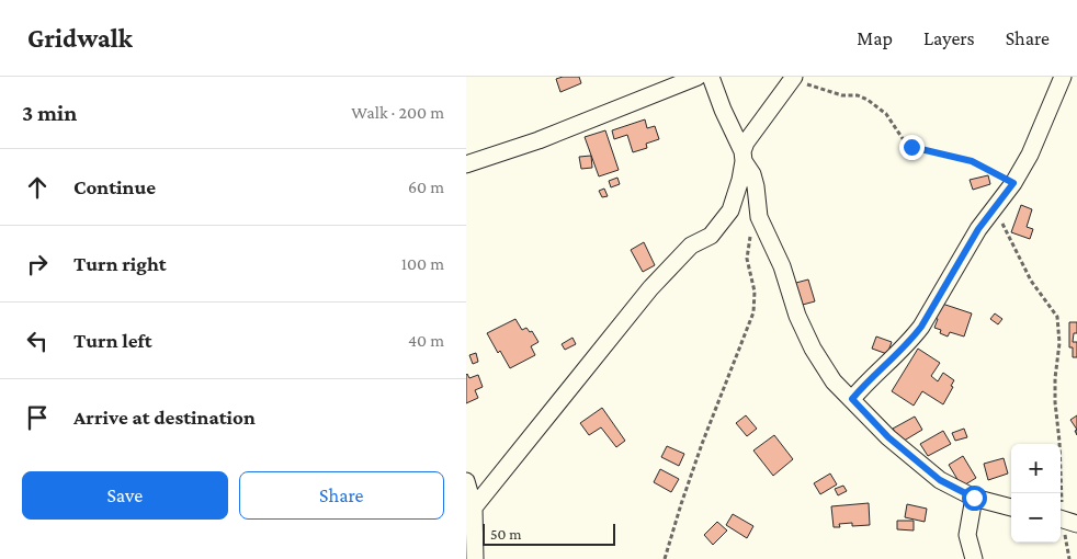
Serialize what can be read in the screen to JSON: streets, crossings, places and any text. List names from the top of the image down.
{
  "scale_bar": "50 m",
  "page": {
    "header": "Gridwalk",
    "nav": ["Map", "Layers", "Share"],
    "heading": ["3 min", "Walk · 200 m"],
    "list": [
      ["Continue", "60 m"],
      ["Turn right", "100 m"],
      ["Turn left", "40 m"],
      "Arrive at destination"
    ],
    "map_buttons": ["+", "−"],
    "buttons": ["Save", "Share"],
    "scale": "50 m"
  }
}
